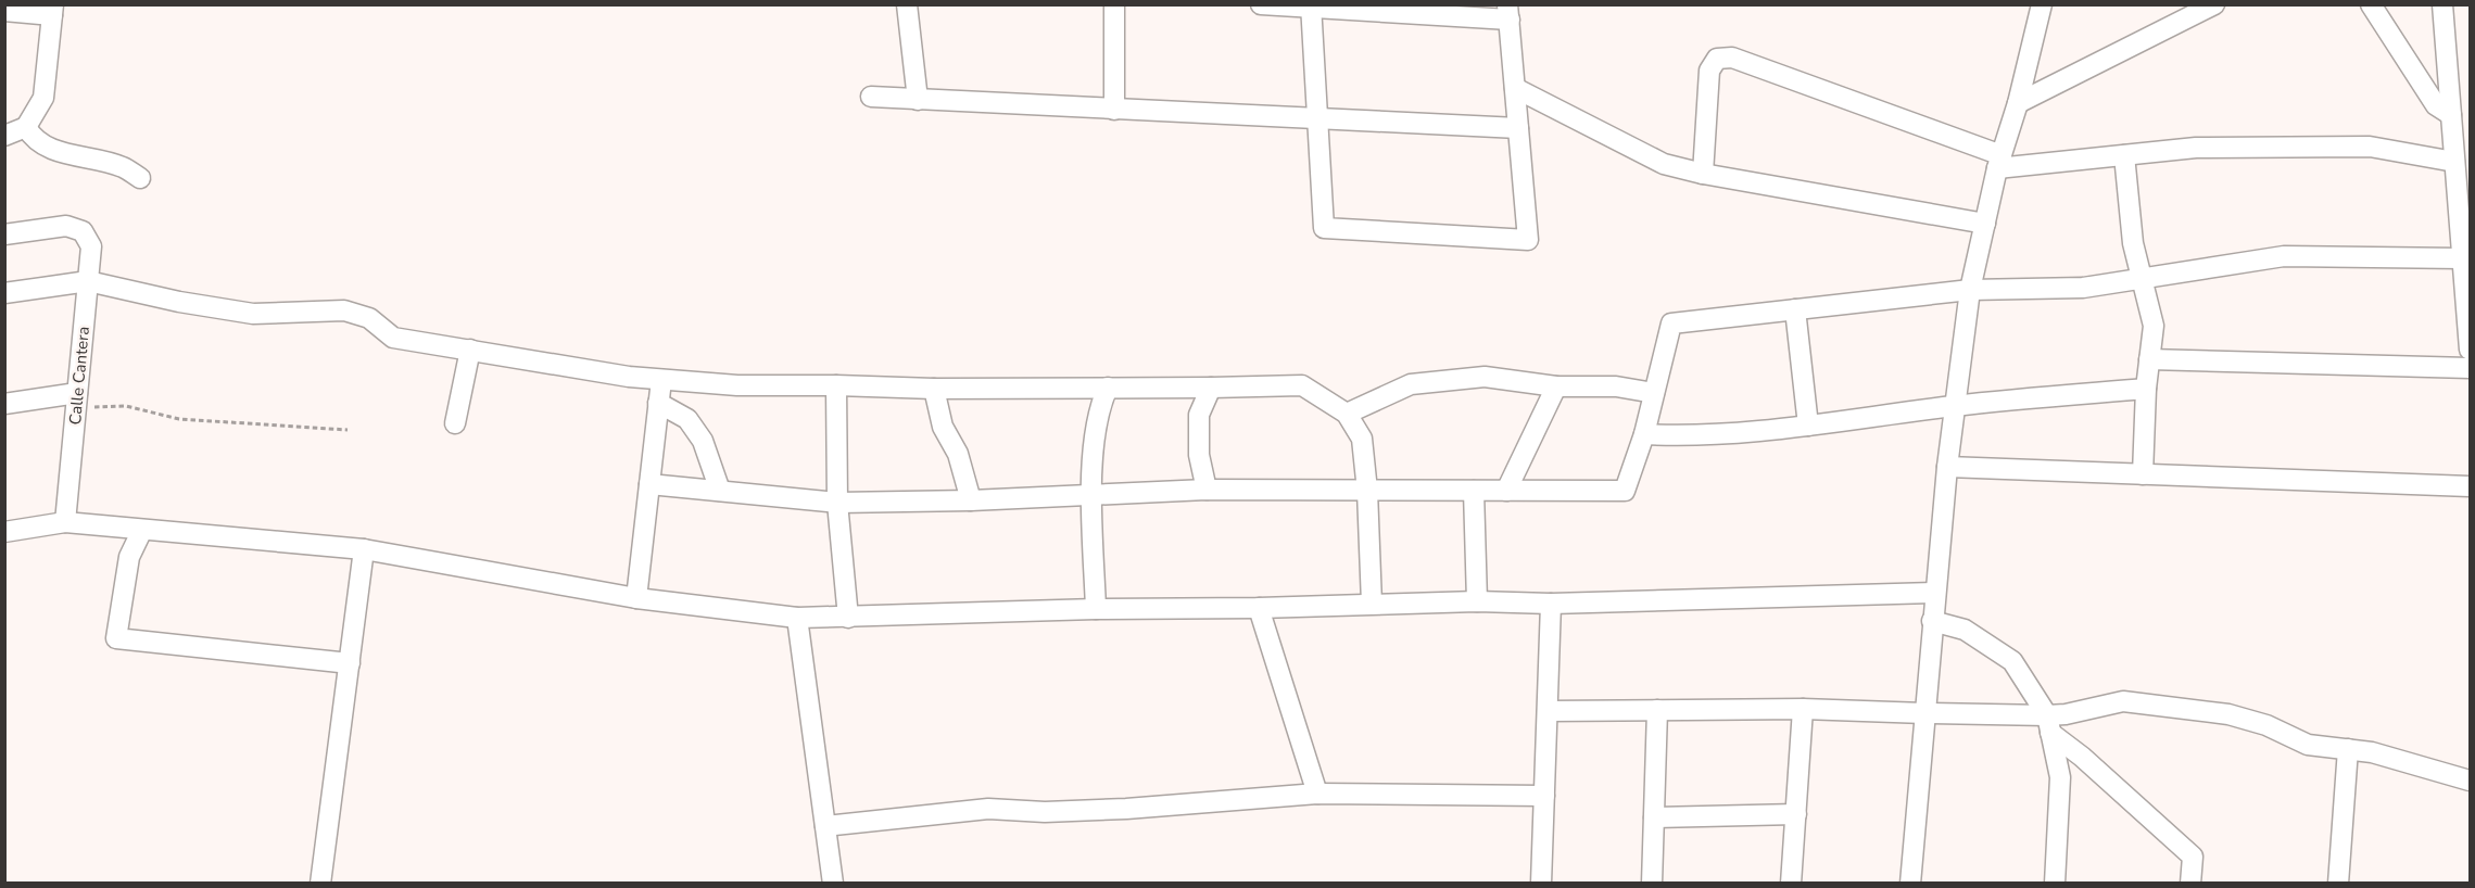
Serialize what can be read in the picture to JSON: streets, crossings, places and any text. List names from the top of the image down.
{
  "streets": {
    "street": ["Calle Cantera"]
  }
}
